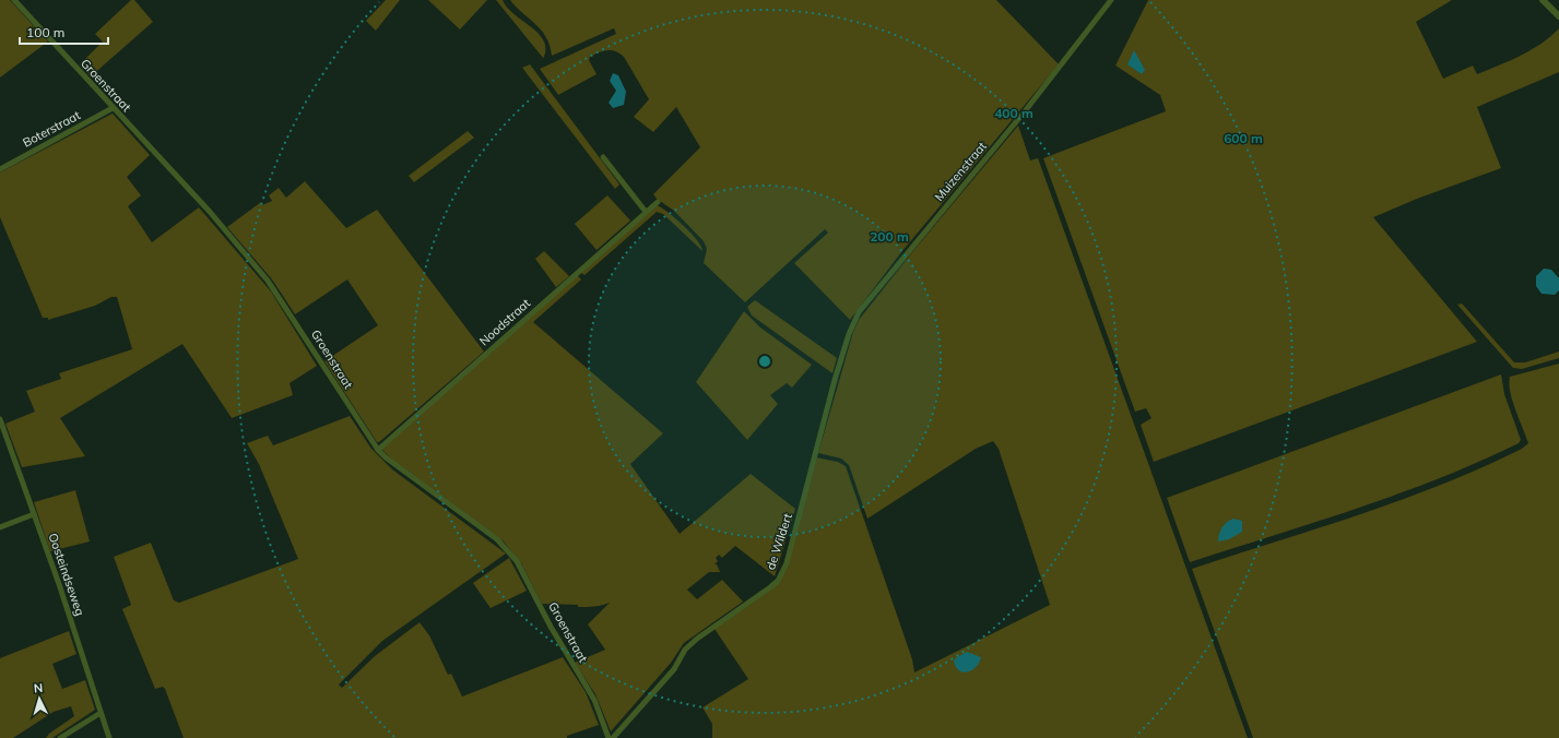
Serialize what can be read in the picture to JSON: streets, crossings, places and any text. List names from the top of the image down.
{
  "streets": {
    "street": [
      "Groenstraat",
      "Boterstraat",
      "Muizenstraat",
      "Noodstraat",
      "de Wildert",
      "Oosteindseweg"
    ]
  },
  "crossings": [
    ["Groenstraat", "Boterstraat"],
    ["Groenstraat", "Noodstraat"],
    ["Muizenstraat", "de Wildert"]
  ],
  "scale_bar": "100 m",
  "north": "top",
  "rings": ["400 m", "600 m", "200 m"]
}
